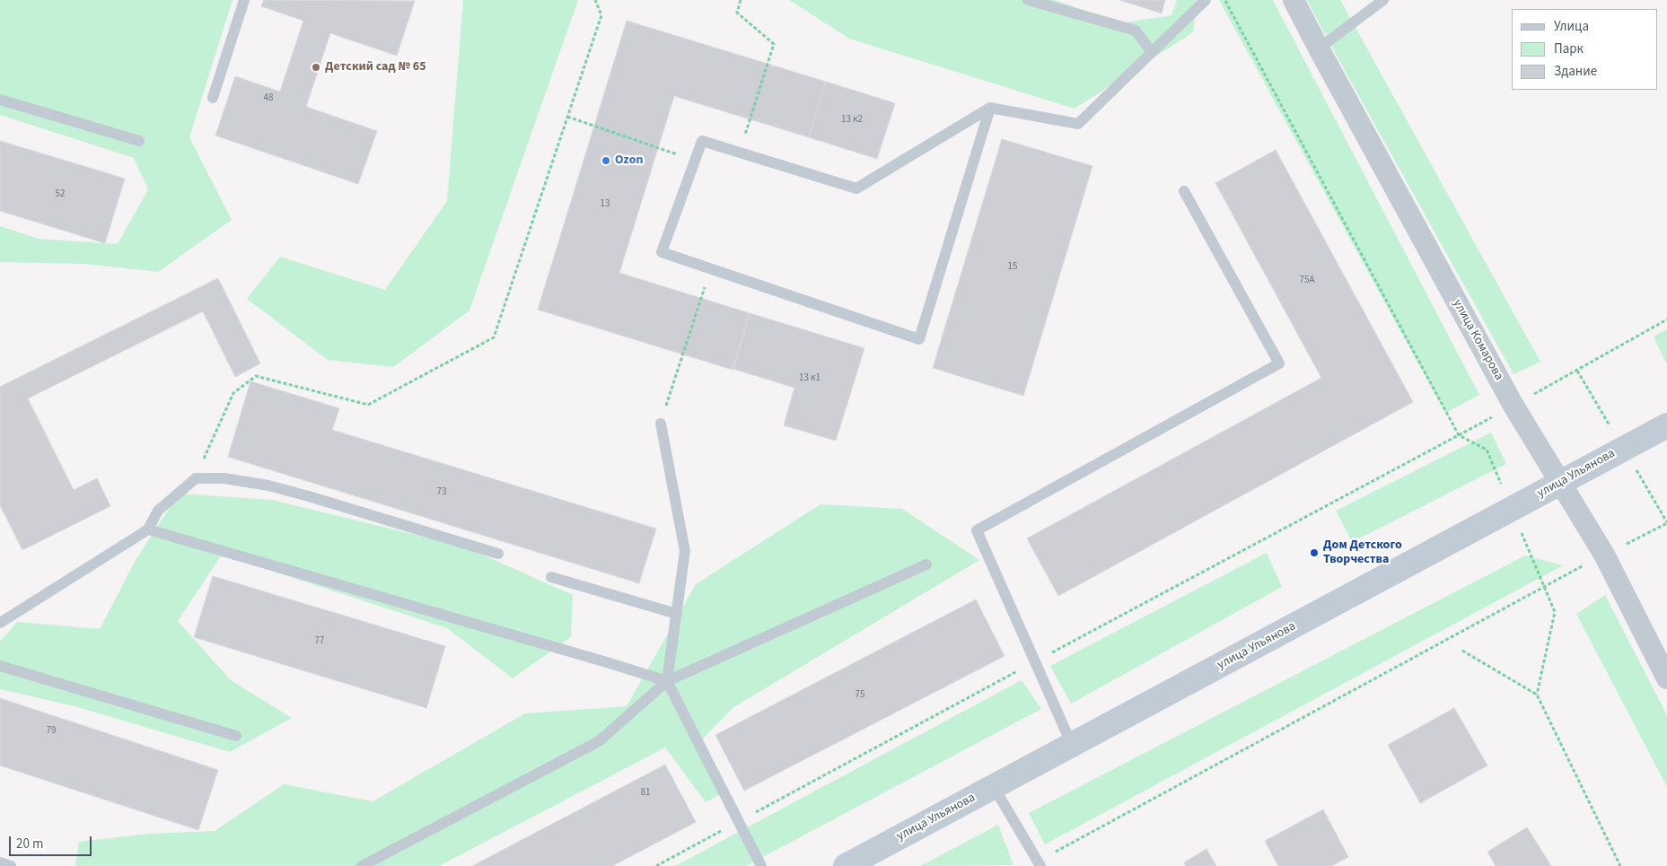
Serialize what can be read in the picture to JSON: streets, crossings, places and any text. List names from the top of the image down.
{
  "streets": {
    "main road": ["улица Ульянова"],
    "street": ["улица Комарова"]
  },
  "crossings": [
    ["улица Комарова", "улица Ульянова"]
  ],
  "places": ["Детский сад № 65", "Ozon", "Дом Детского Творчества"],
  "house_numbers": [
    "48",
    "13 к2",
    "52",
    "13",
    "15",
    "75А",
    "13 к1",
    "73",
    "77",
    "75",
    "79",
    "81"
  ],
  "legend": ["Улица", "Парк", "Здание"],
  "scale_bar": "20 m"
}
